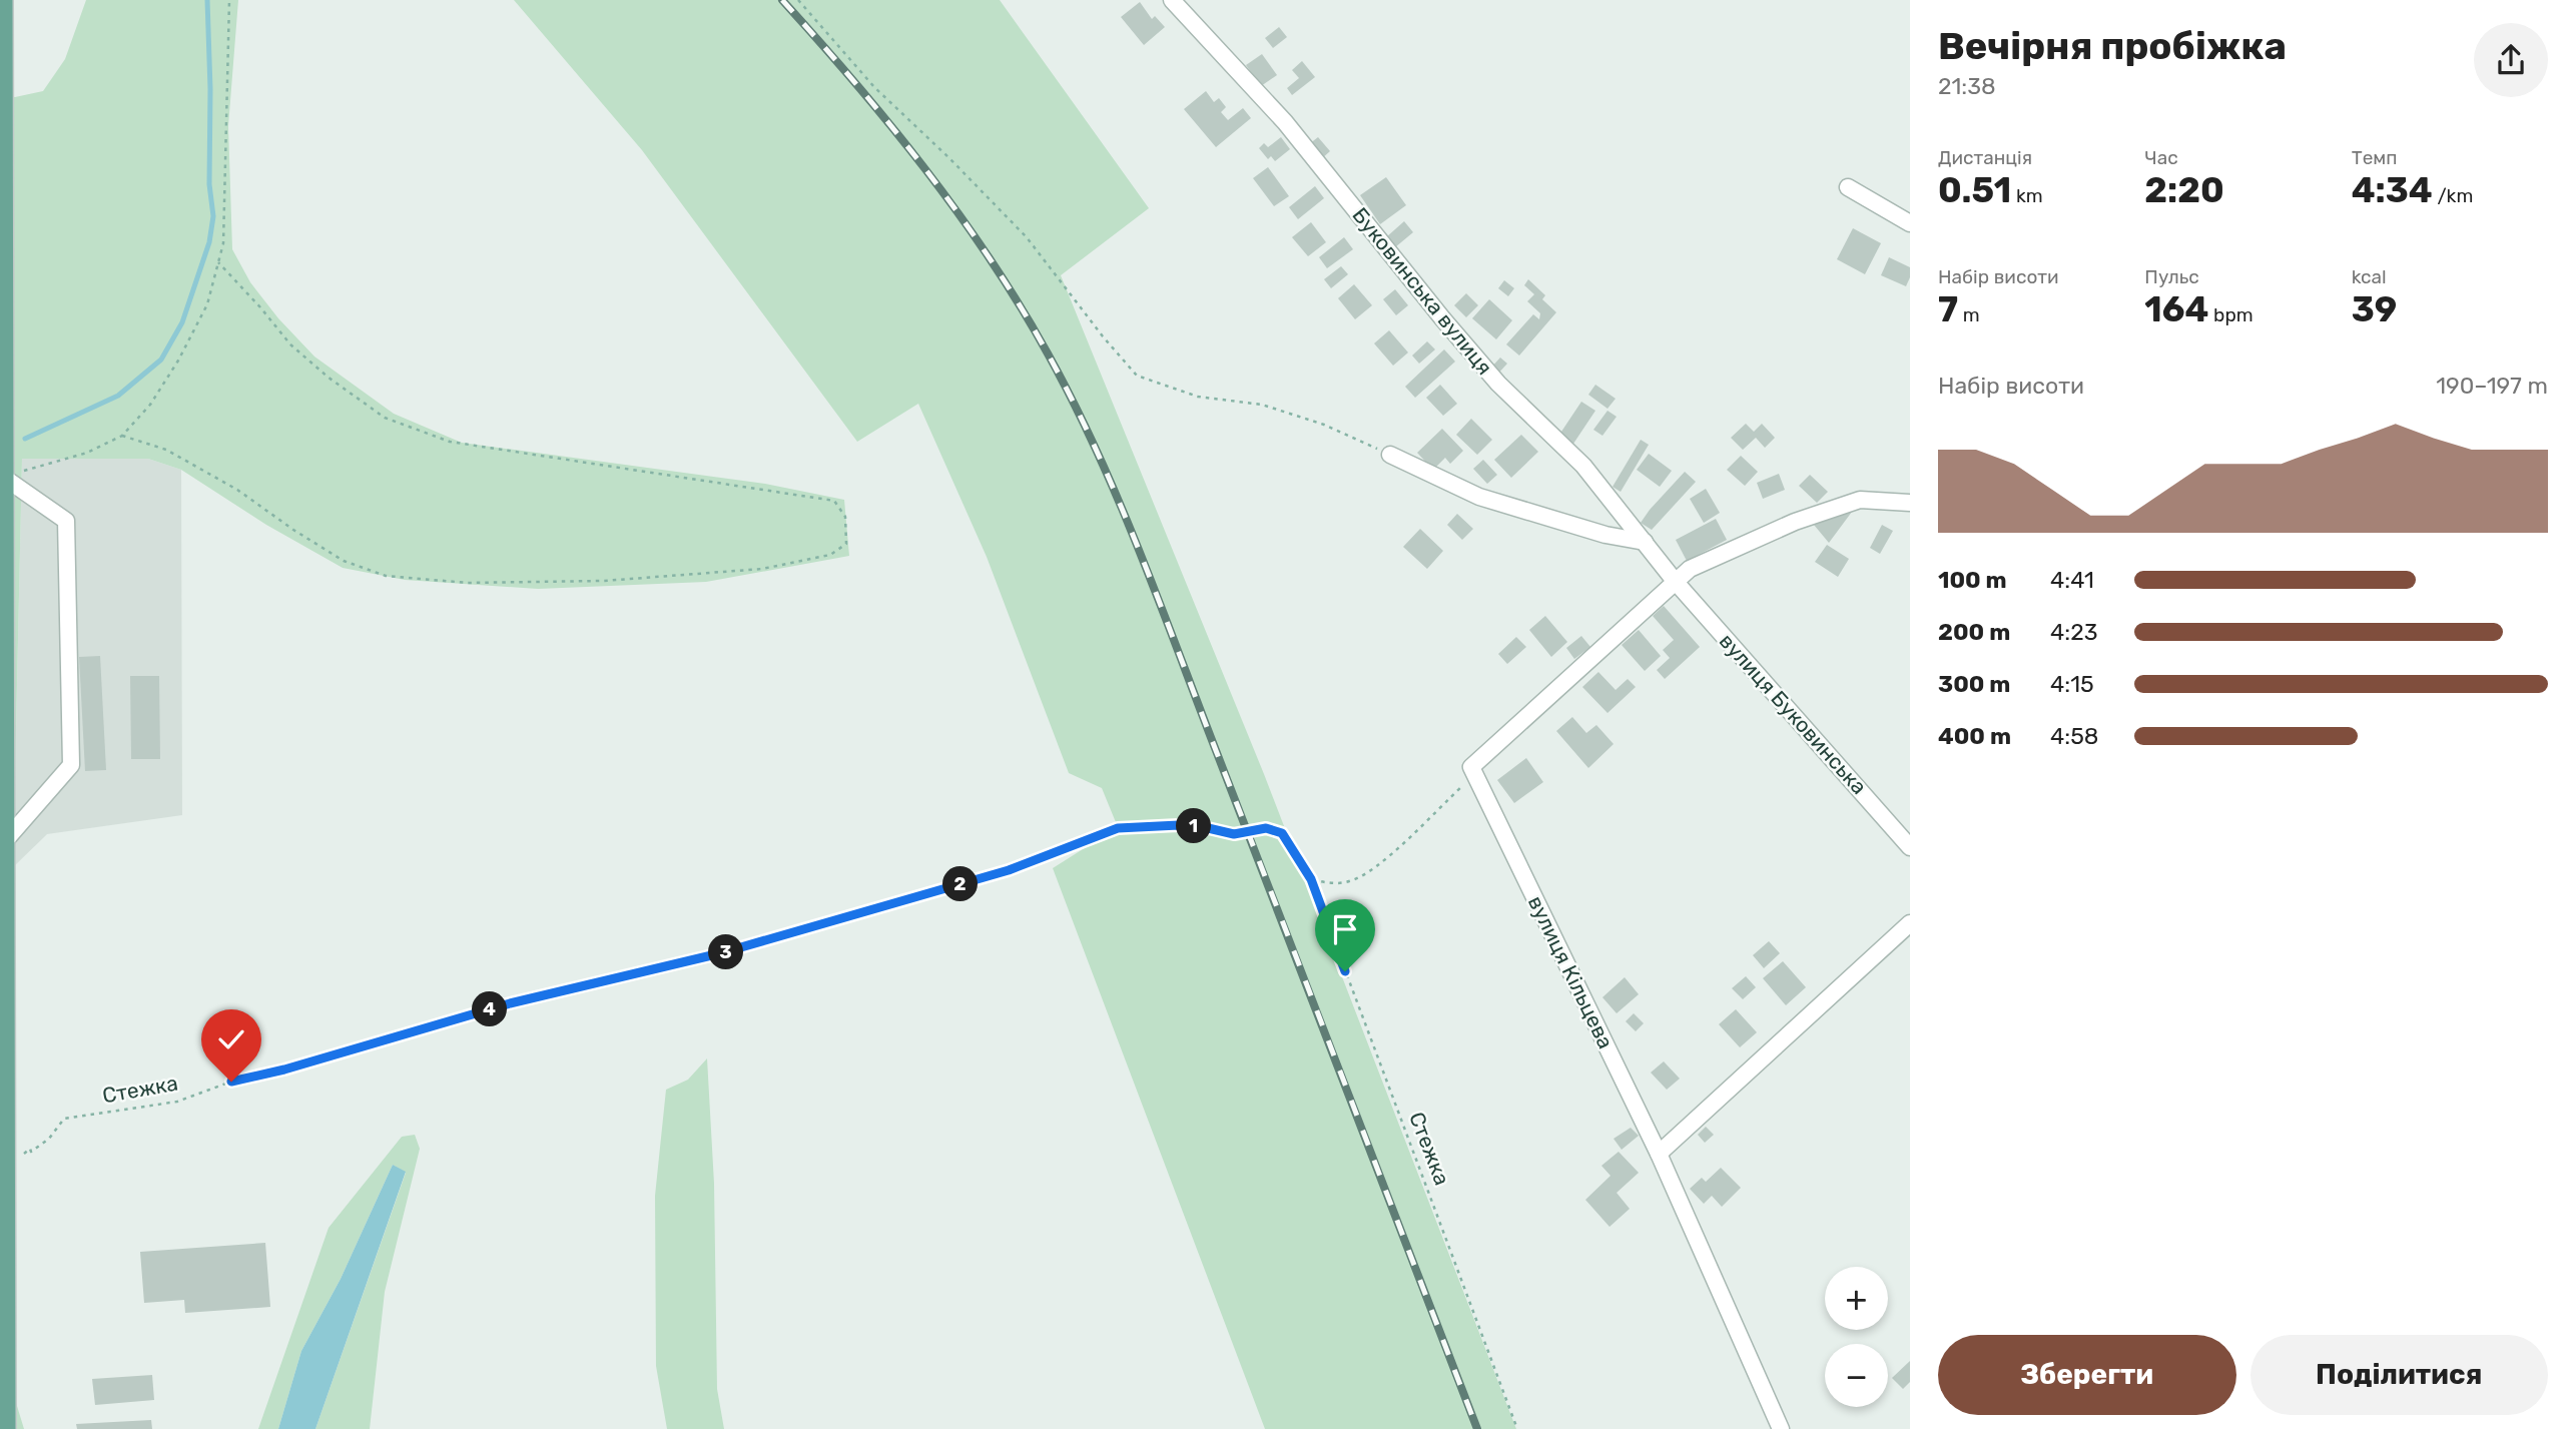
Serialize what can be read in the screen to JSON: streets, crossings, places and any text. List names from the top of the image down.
{
  "streets": {
    "street": ["Буковинська вулиця", "вулиця Буковинська", "вулиця Кільцева"],
    "path": ["Стежка"]
  },
  "crossings": [
    ["Буковинська вулиця", "вулиця Буковинська"]
  ],
  "page": {
    "heading": ["Вечірня пробіжка", "21:38"],
    "stats": [
      ["Дистанція", "0.51 km"],
      ["Час", "2:20"],
      ["Темп", "4:34 /km"],
      ["Набір висоти", "7 m"],
      ["Пульс", "164 bpm"],
      ["kcal", "39"]
    ],
    "chart": ["Набір висоти", "190–197 m"],
    "list": [
      {
        "name": "100 m",
        "note": "4:41"
      },
      {
        "name": "200 m",
        "note": "4:23"
      },
      {
        "name": "300 m",
        "note": "4:15"
      },
      {
        "name": "400 m",
        "note": "4:58"
      }
    ],
    "pins": [
      "1",
      "2",
      "3",
      "4"
    ],
    "map_buttons": ["+", "−"],
    "buttons": ["Зберегти", "Поділитися"]
  }
}
